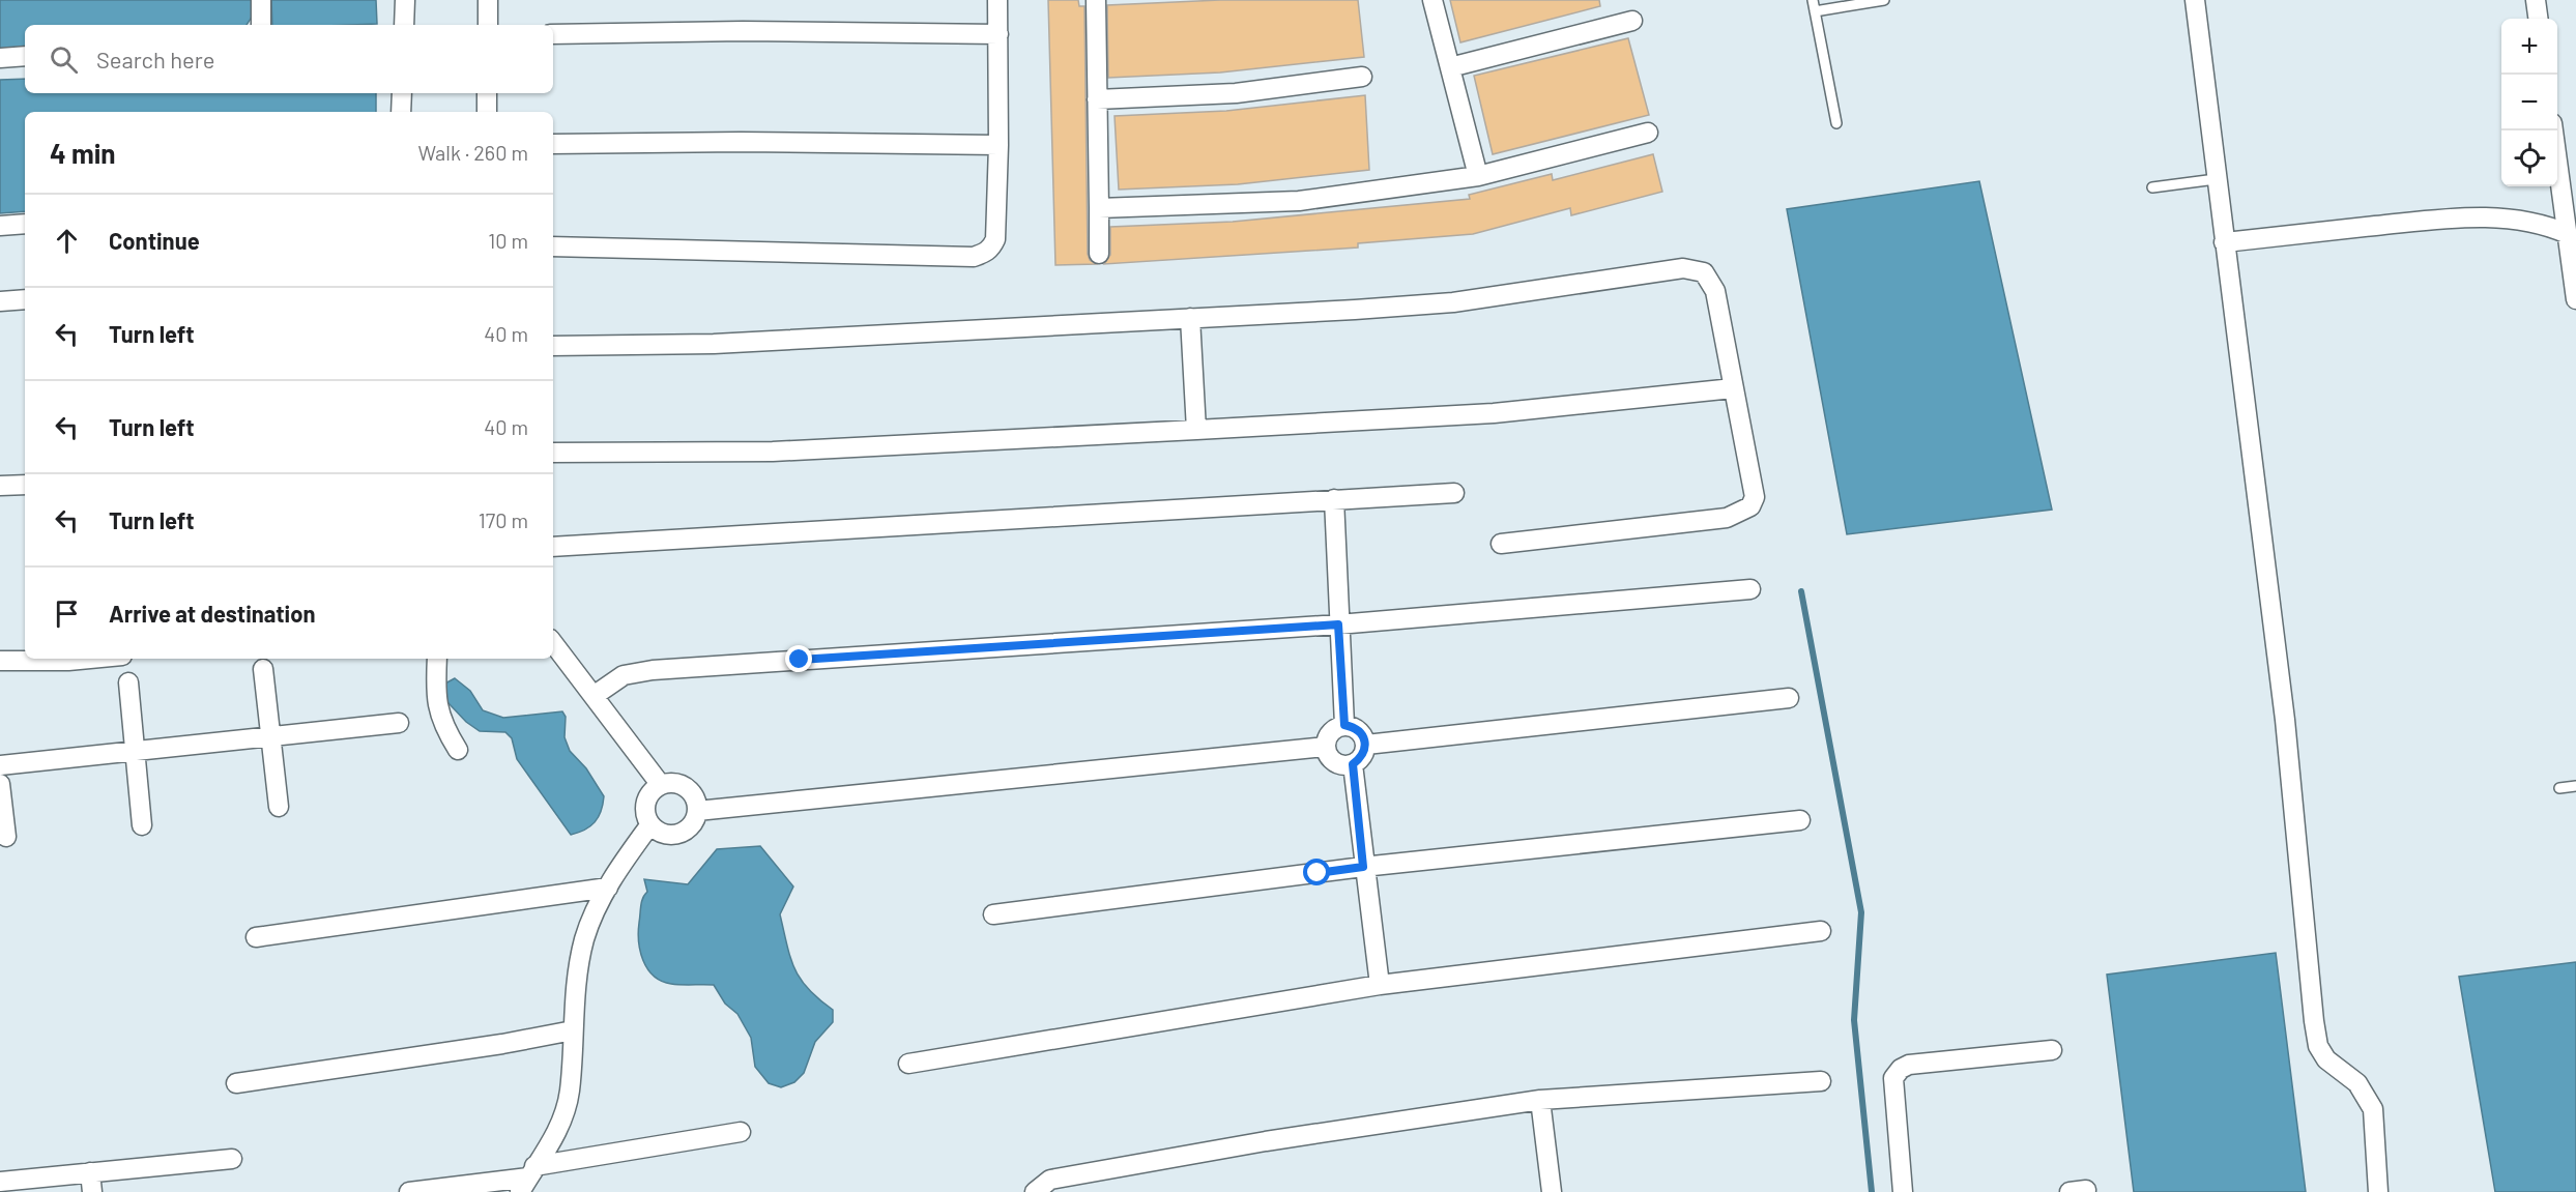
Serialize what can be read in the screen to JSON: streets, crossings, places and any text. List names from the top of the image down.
{
  "page": {
    "map_buttons": ["+", "−"],
    "search": "Search here",
    "heading": ["4 min", "Walk · 260 m"],
    "list": [
      ["Continue", "10 m"],
      ["Turn left", "40 m"],
      ["Turn left", "40 m"],
      ["Turn left", "170 m"],
      "Arrive at destination"
    ]
  }
}
